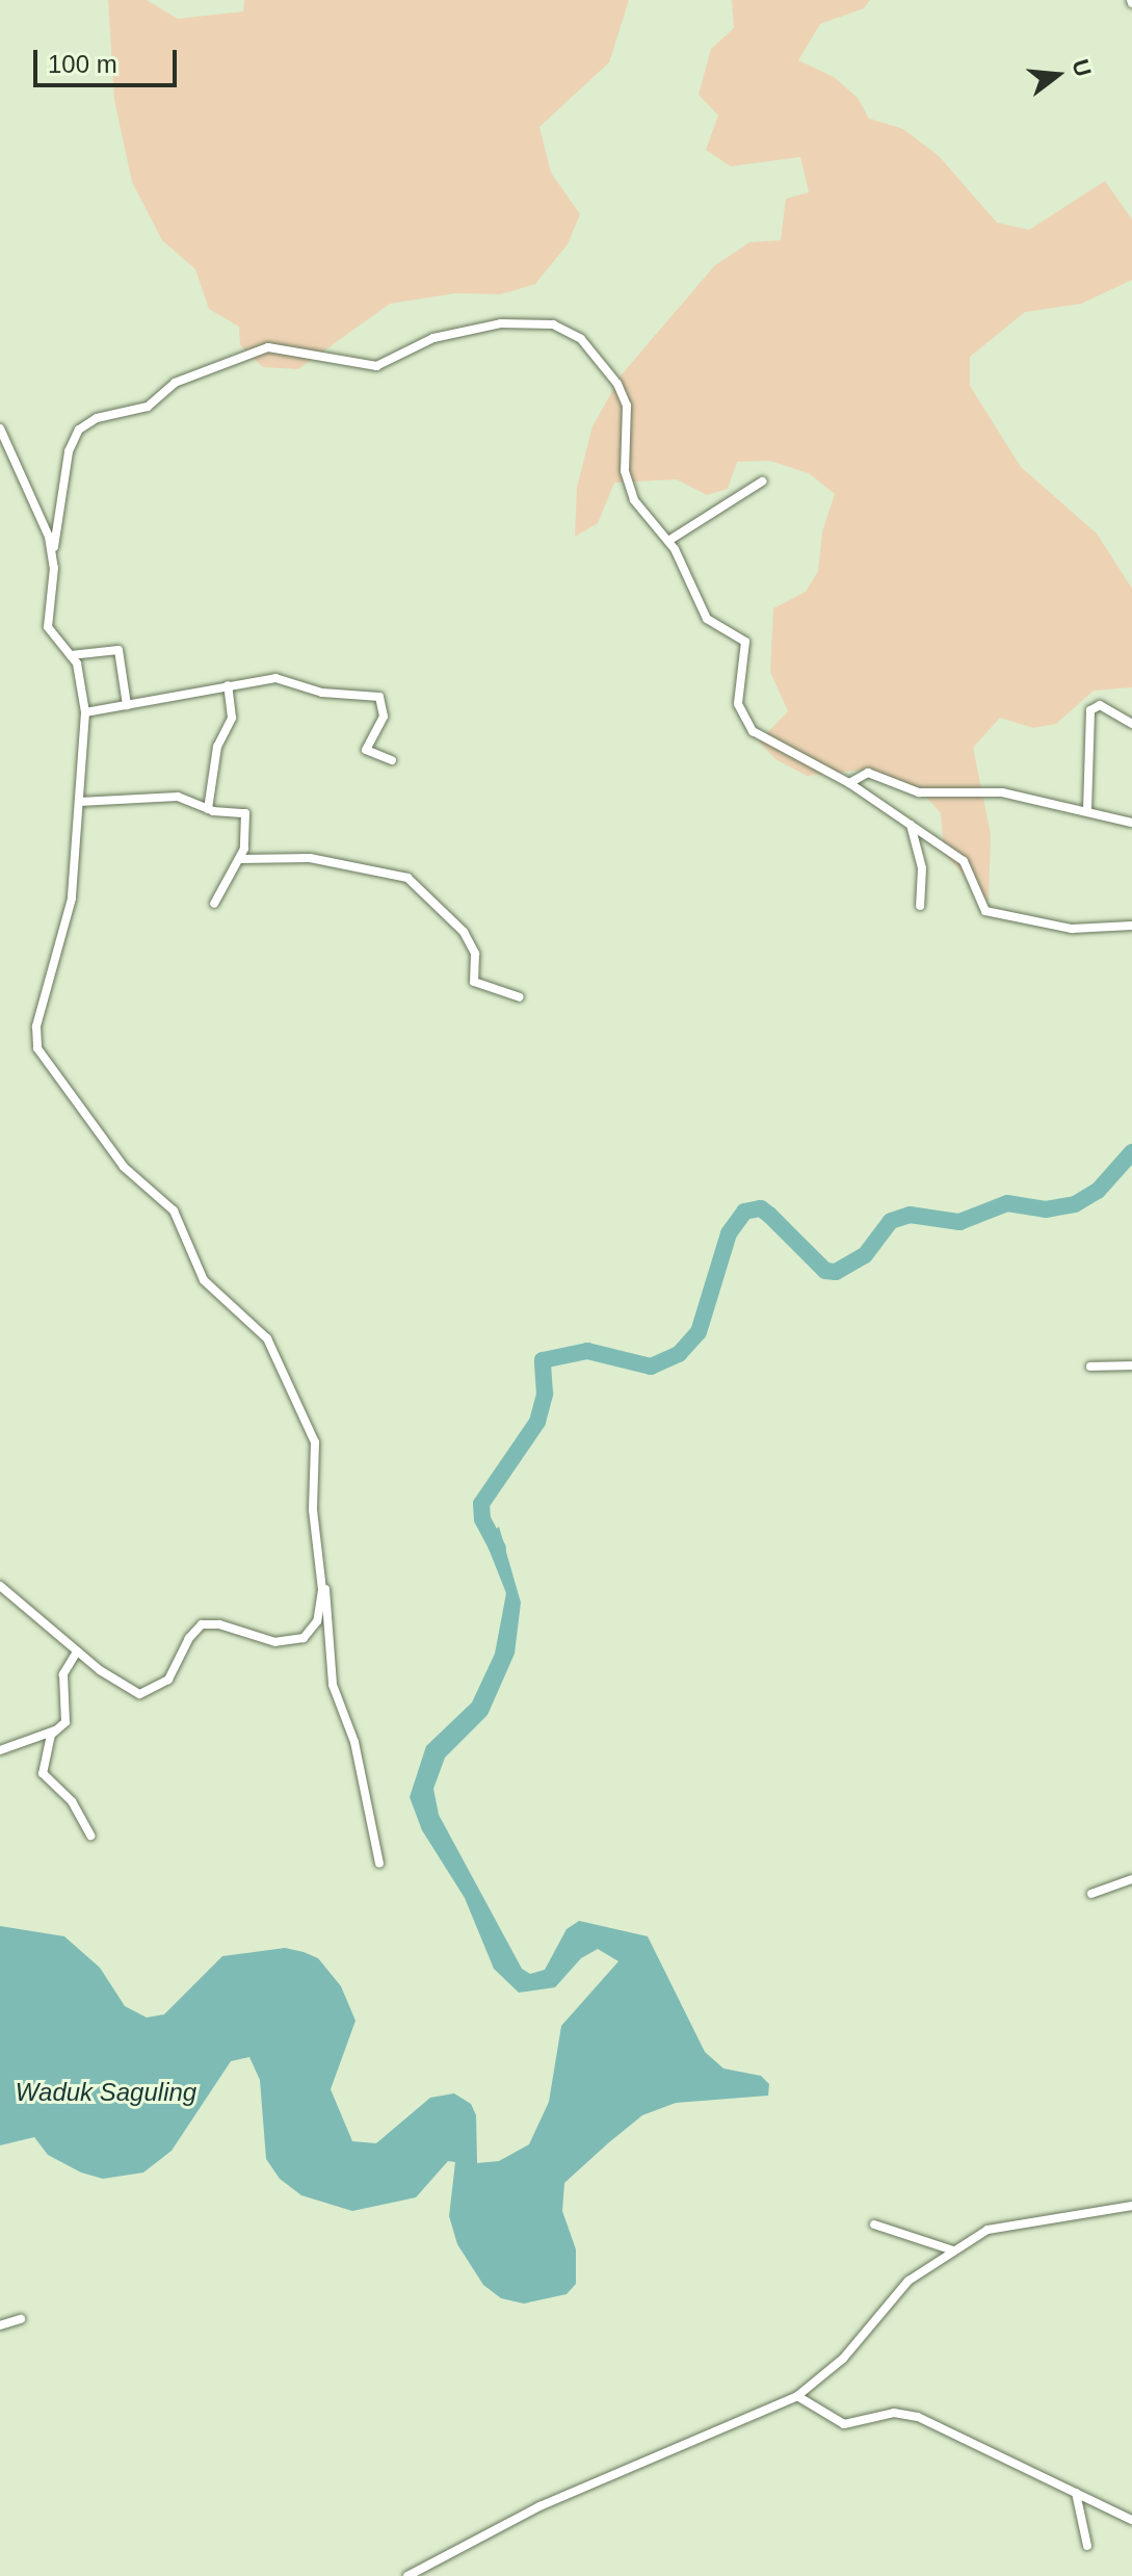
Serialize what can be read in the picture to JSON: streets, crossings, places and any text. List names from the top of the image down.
{
  "water": ["Waduk Saguling"],
  "scale_bar": "100 m",
  "north": "right"
}
